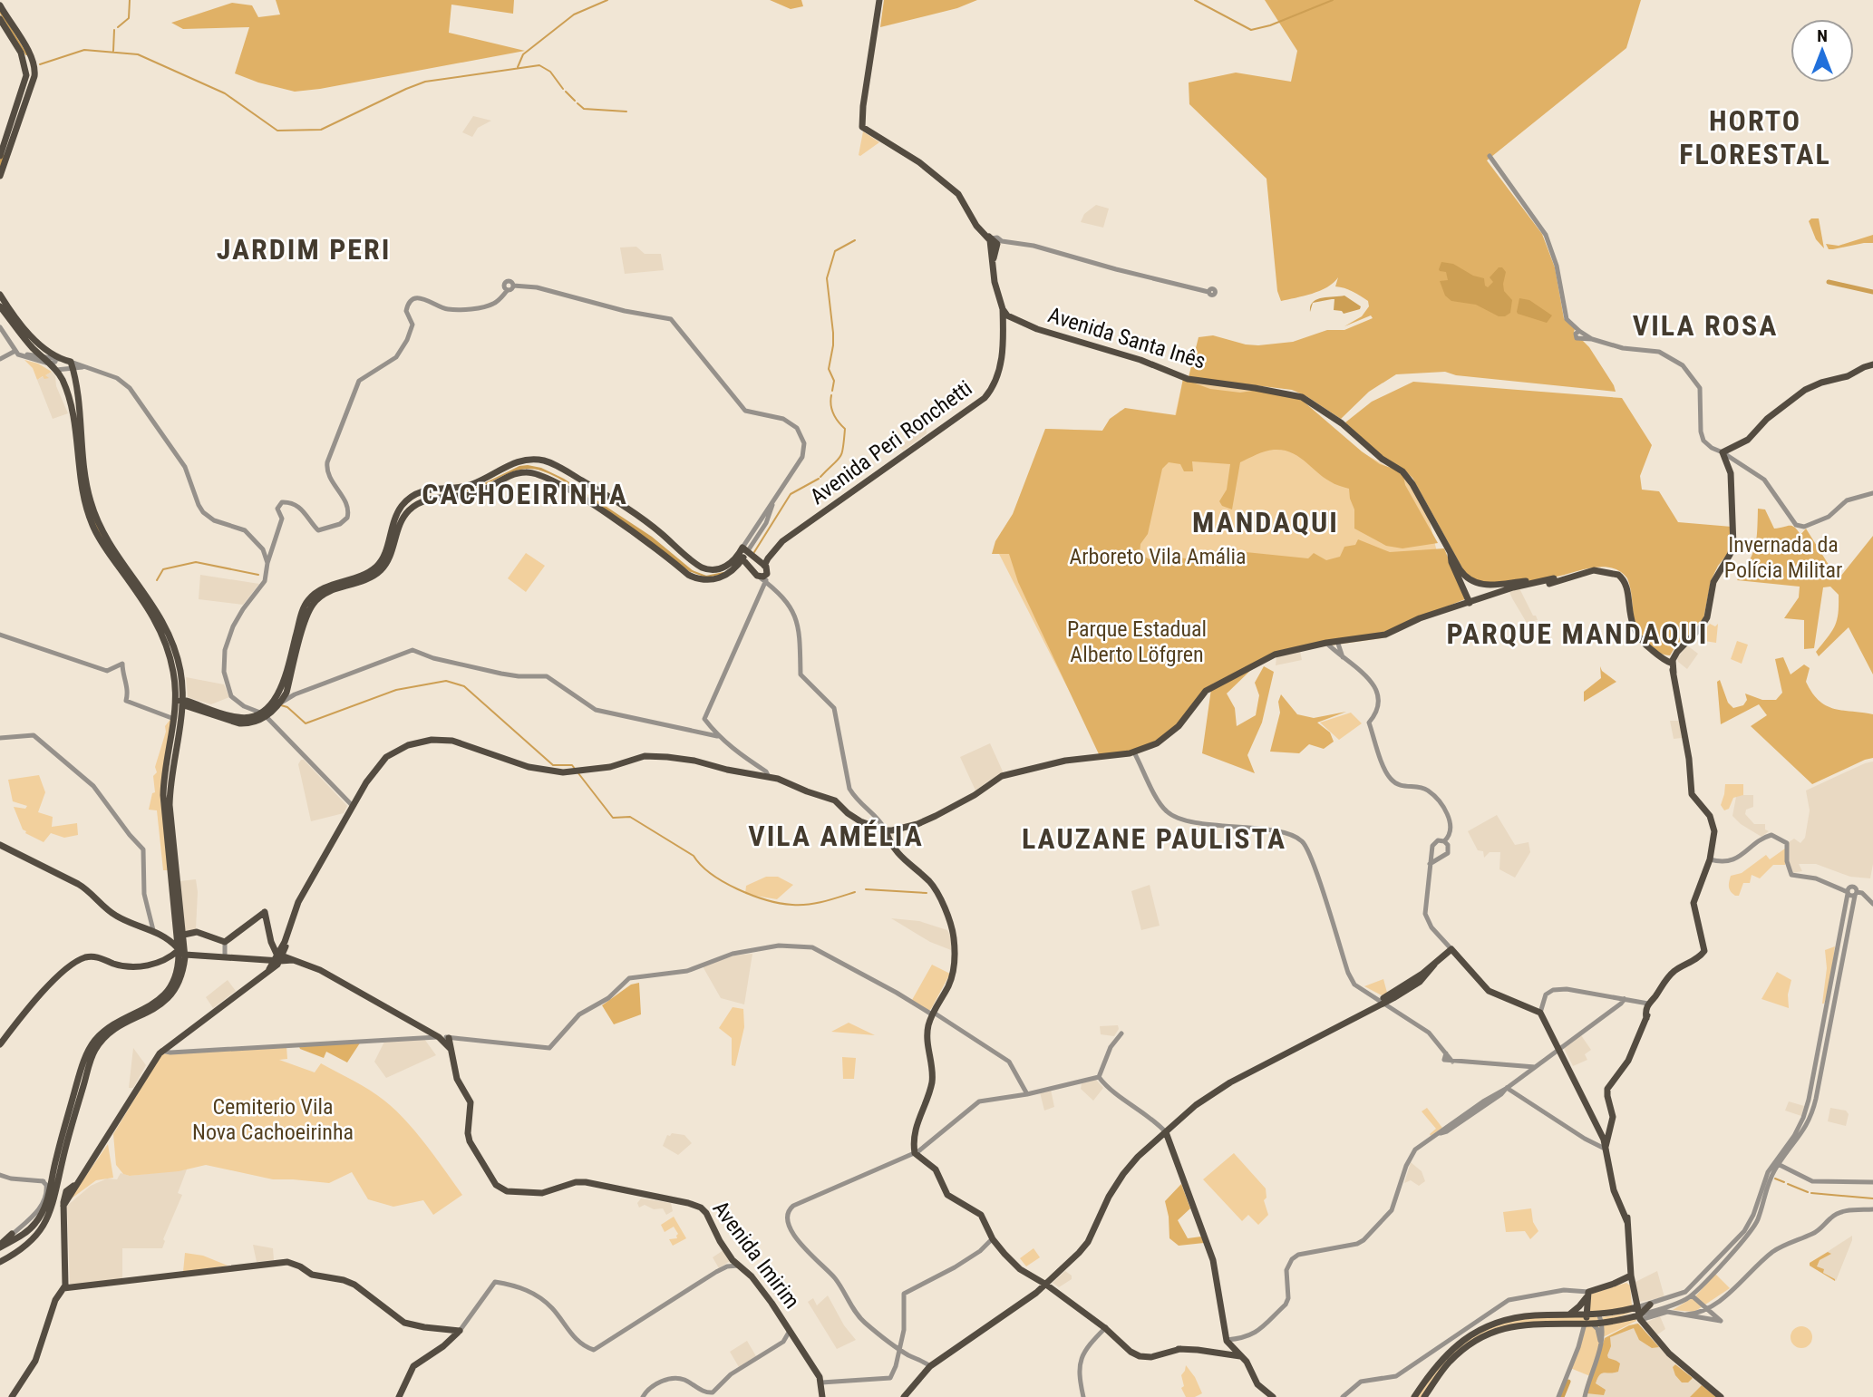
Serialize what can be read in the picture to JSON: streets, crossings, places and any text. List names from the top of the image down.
{
  "streets": {
    "main road": ["Avenida Santa Inês", "Avenida Peri Ronchetti", "Avenida Imirim"]
  },
  "crossings": [
    ["Avenida Santa Inês", "Avenida Peri Ronchetti"]
  ],
  "districts": [
    "HORTO FLORESTAL",
    "JARDIM PERI",
    "VILA ROSA",
    "CACHOEIRINHA",
    "MANDAQUI",
    "PARQUE MANDAQUI",
    "VILA AMÉLIA",
    "LAUZANE PAULISTA"
  ],
  "parks": [
    "Invernada da Polícia Militar",
    "Arboreto Vila Amália",
    "Parque Estadual Alberto Löfgren",
    "Cemiterio Vila Nova Cachoeirinha"
  ],
  "north": "top"
}
